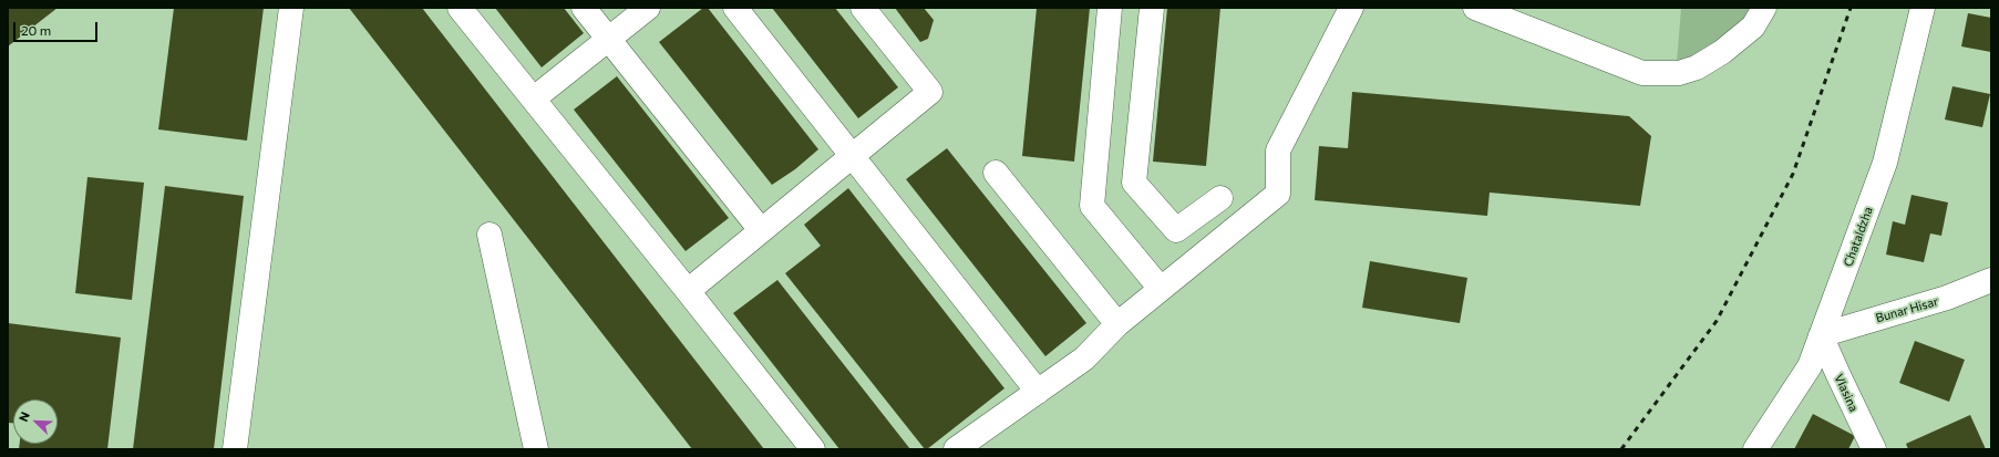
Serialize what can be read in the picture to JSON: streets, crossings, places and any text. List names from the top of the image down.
{
  "streets": {
    "street": ["Chataldzha", "Bunar Hisar", "Vlasina"]
  },
  "crossings": [
    ["Chataldzha", "Bunar Hisar"],
    ["Chataldzha", "Vlasina"],
    ["Bunar Hisar", "Vlasina"]
  ],
  "scale_bar": "20 m",
  "north": "top left"
}
